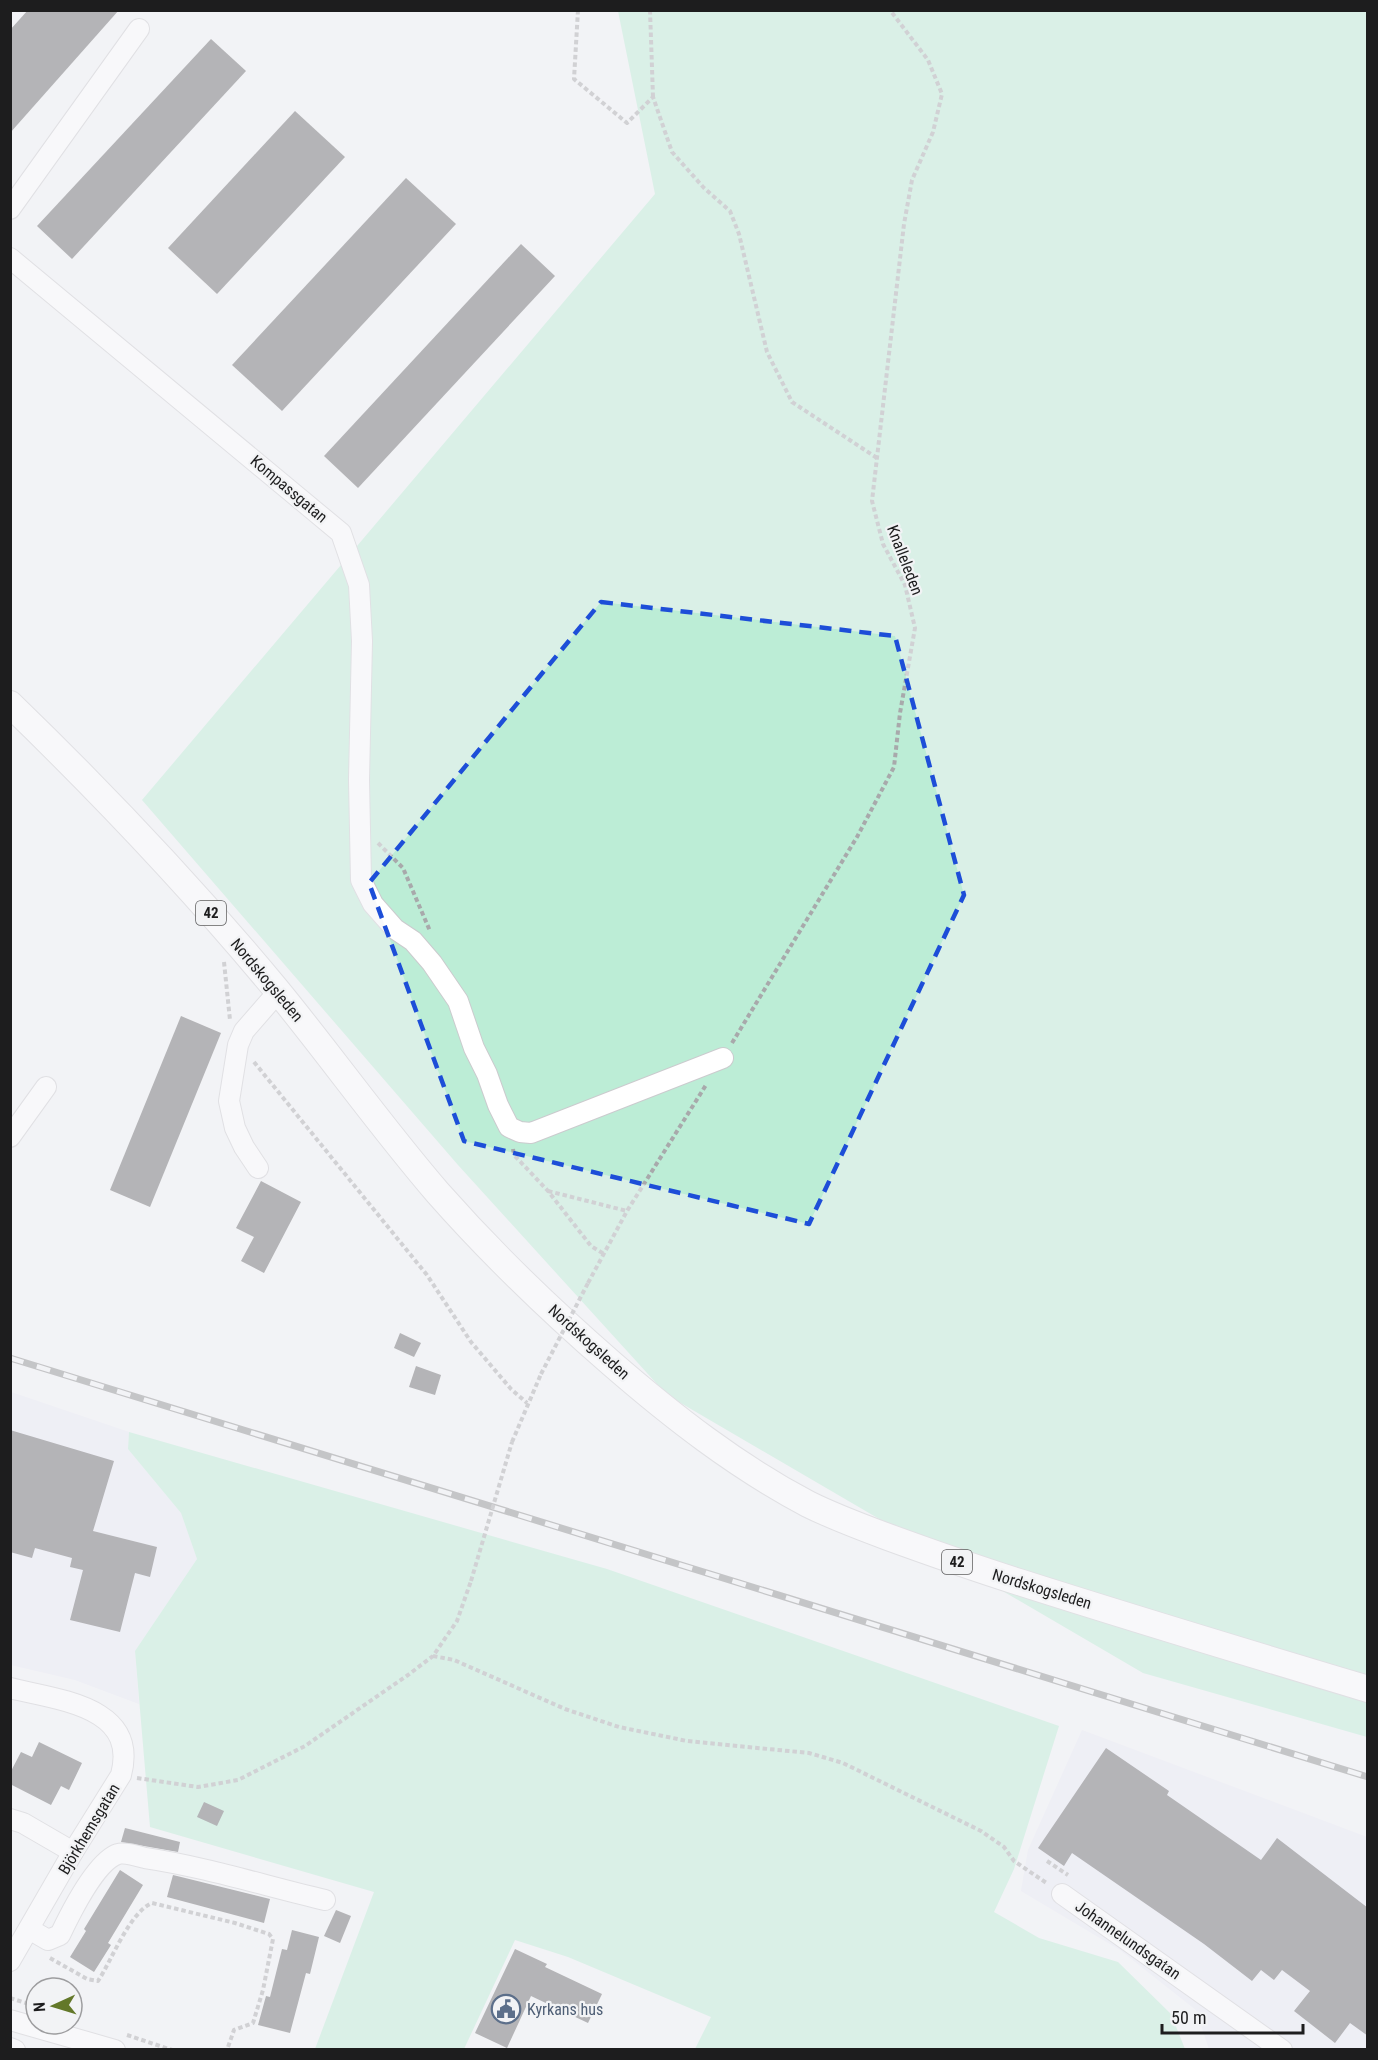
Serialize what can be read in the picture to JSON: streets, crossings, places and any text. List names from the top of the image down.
{
  "streets": {
    "main road": ["42", "Nordskogsleden"],
    "street": ["Kompassgatan", "Björkhemsgatan", "Johannelundsgatan"],
    "path": ["Knalleleden"]
  },
  "crossings": [
    ["Kompassgatan", "Knalleleden"],
    ["Knalleleden", "Björkhemsgatan"]
  ],
  "places": {
    "public building": ["Kyrkans hus"]
  },
  "scale_bar": "50 m",
  "north": "left"
}
